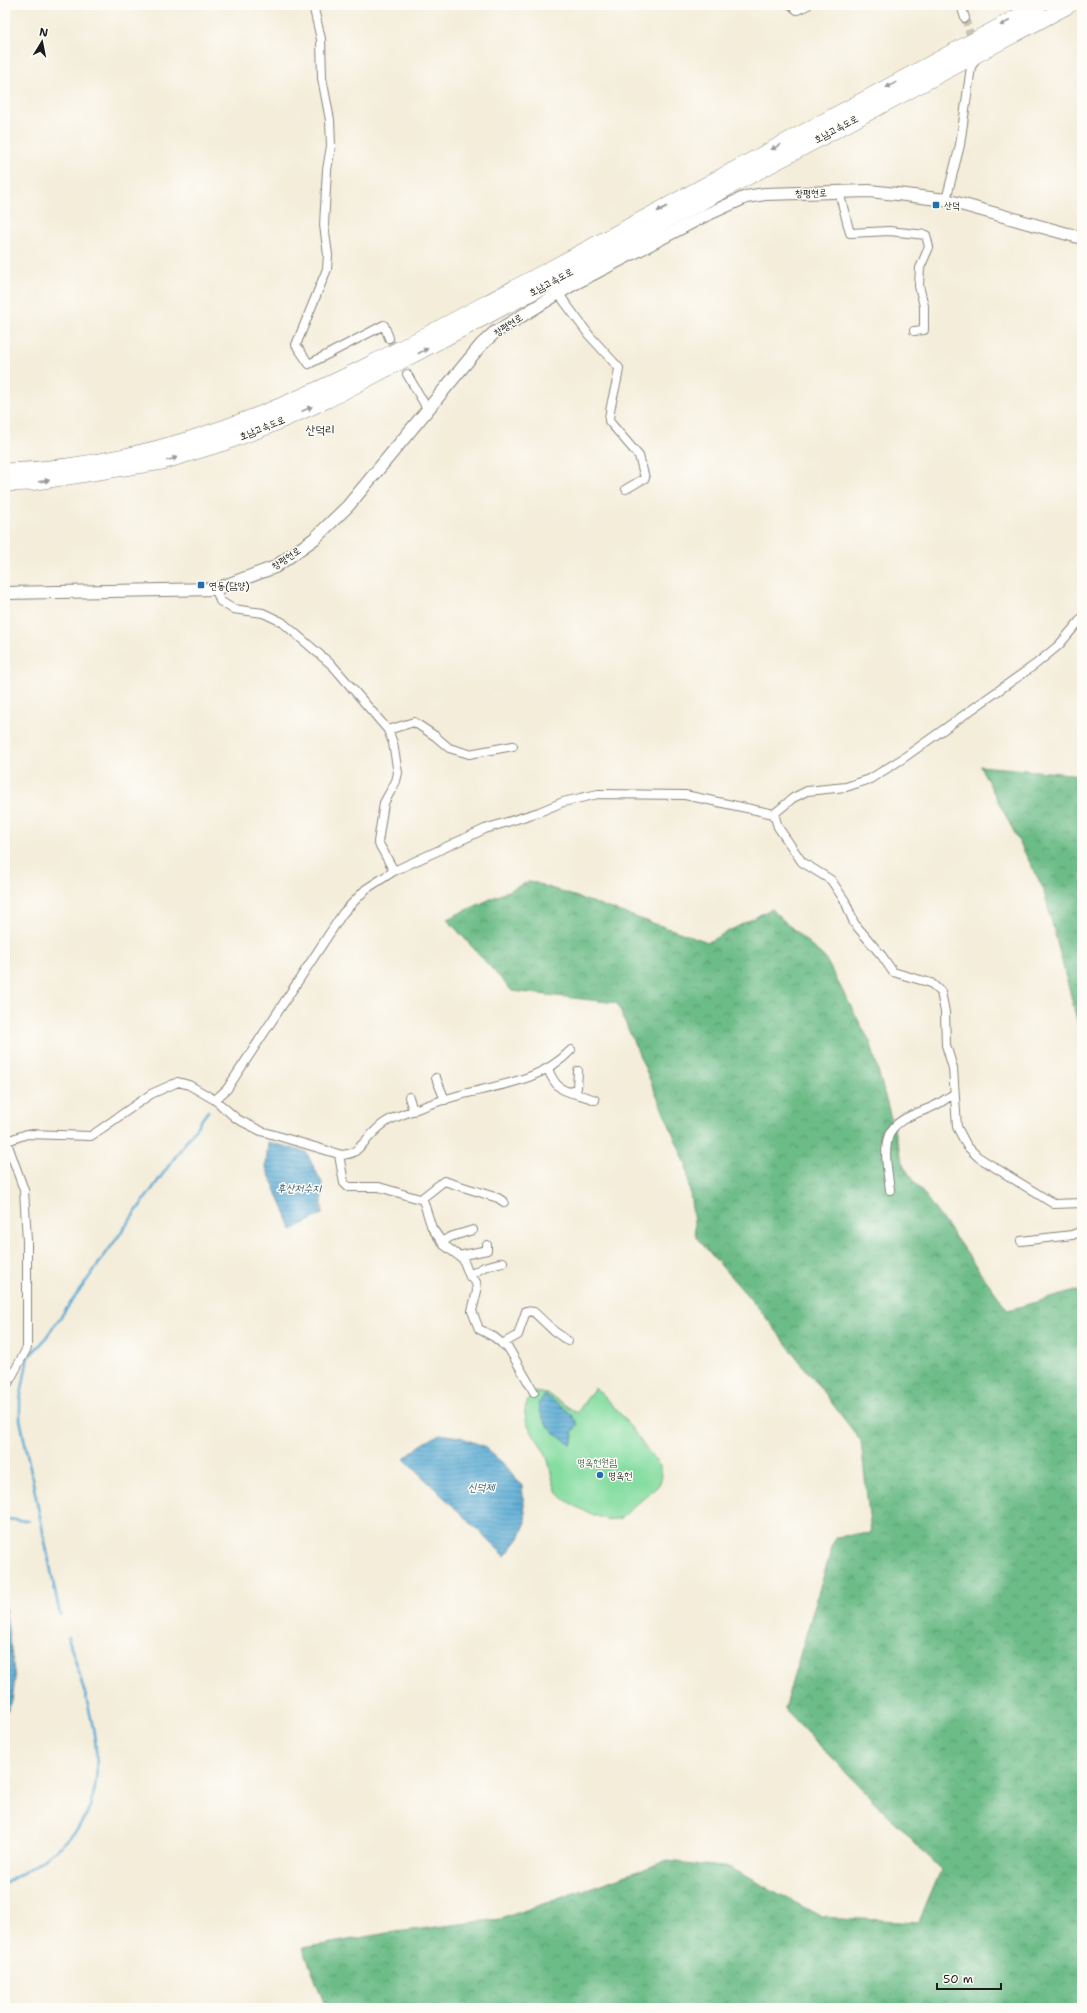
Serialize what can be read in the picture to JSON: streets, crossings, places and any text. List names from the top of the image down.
{
  "streets": {
    "highway": ["호남고속도로"],
    "main road": ["창평현로"]
  },
  "districts": ["산덕리"],
  "water": ["후산저수지", "신덕제"],
  "parks": ["명옥헌원림"],
  "places": {
    "transit": ["산덕", "연동(담양)"],
    "other": ["명옥헌"]
  },
  "scale_bar": "50 m",
  "north": "top"
}
